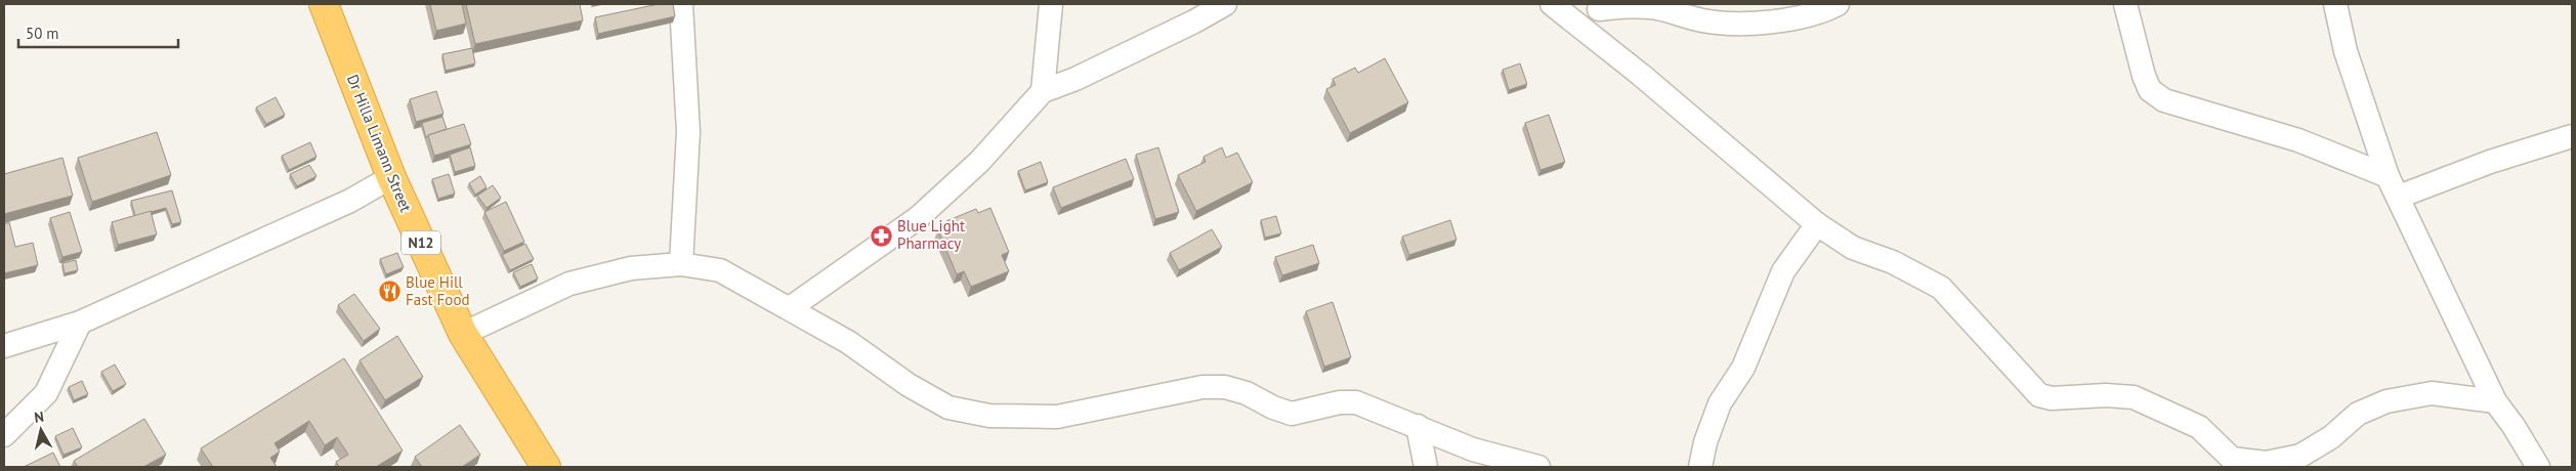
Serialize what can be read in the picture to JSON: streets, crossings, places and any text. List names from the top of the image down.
{
  "streets": {
    "highway": ["Dr Hilla Limann Street", "N12"]
  },
  "places": {
    "pharmacy": ["Blue Light Pharmacy"],
    "restaurant": ["Blue Hill Fast Food"]
  },
  "scale_bar": "50 m",
  "north": "top"
}
